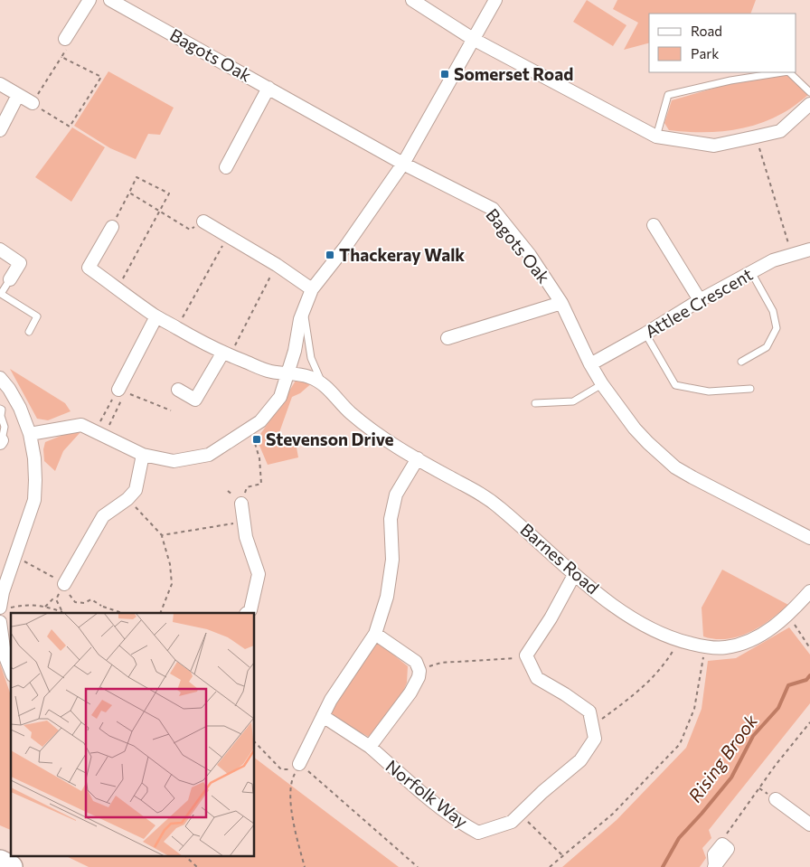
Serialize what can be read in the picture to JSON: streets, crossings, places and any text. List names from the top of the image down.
{
  "streets": {
    "street": [
      "Bagots Oak",
      "Attlee Crescent",
      "Barnes Road",
      "Norfolk Way"
    ]
  },
  "crossings": [
    ["Bagots Oak", "Attlee Crescent"]
  ],
  "water": ["Rising Brook"],
  "places": {
    "transit": ["Somerset Road", "Thackeray Walk", "Stevenson Drive"]
  },
  "legend": ["Road", "Park"]
}
